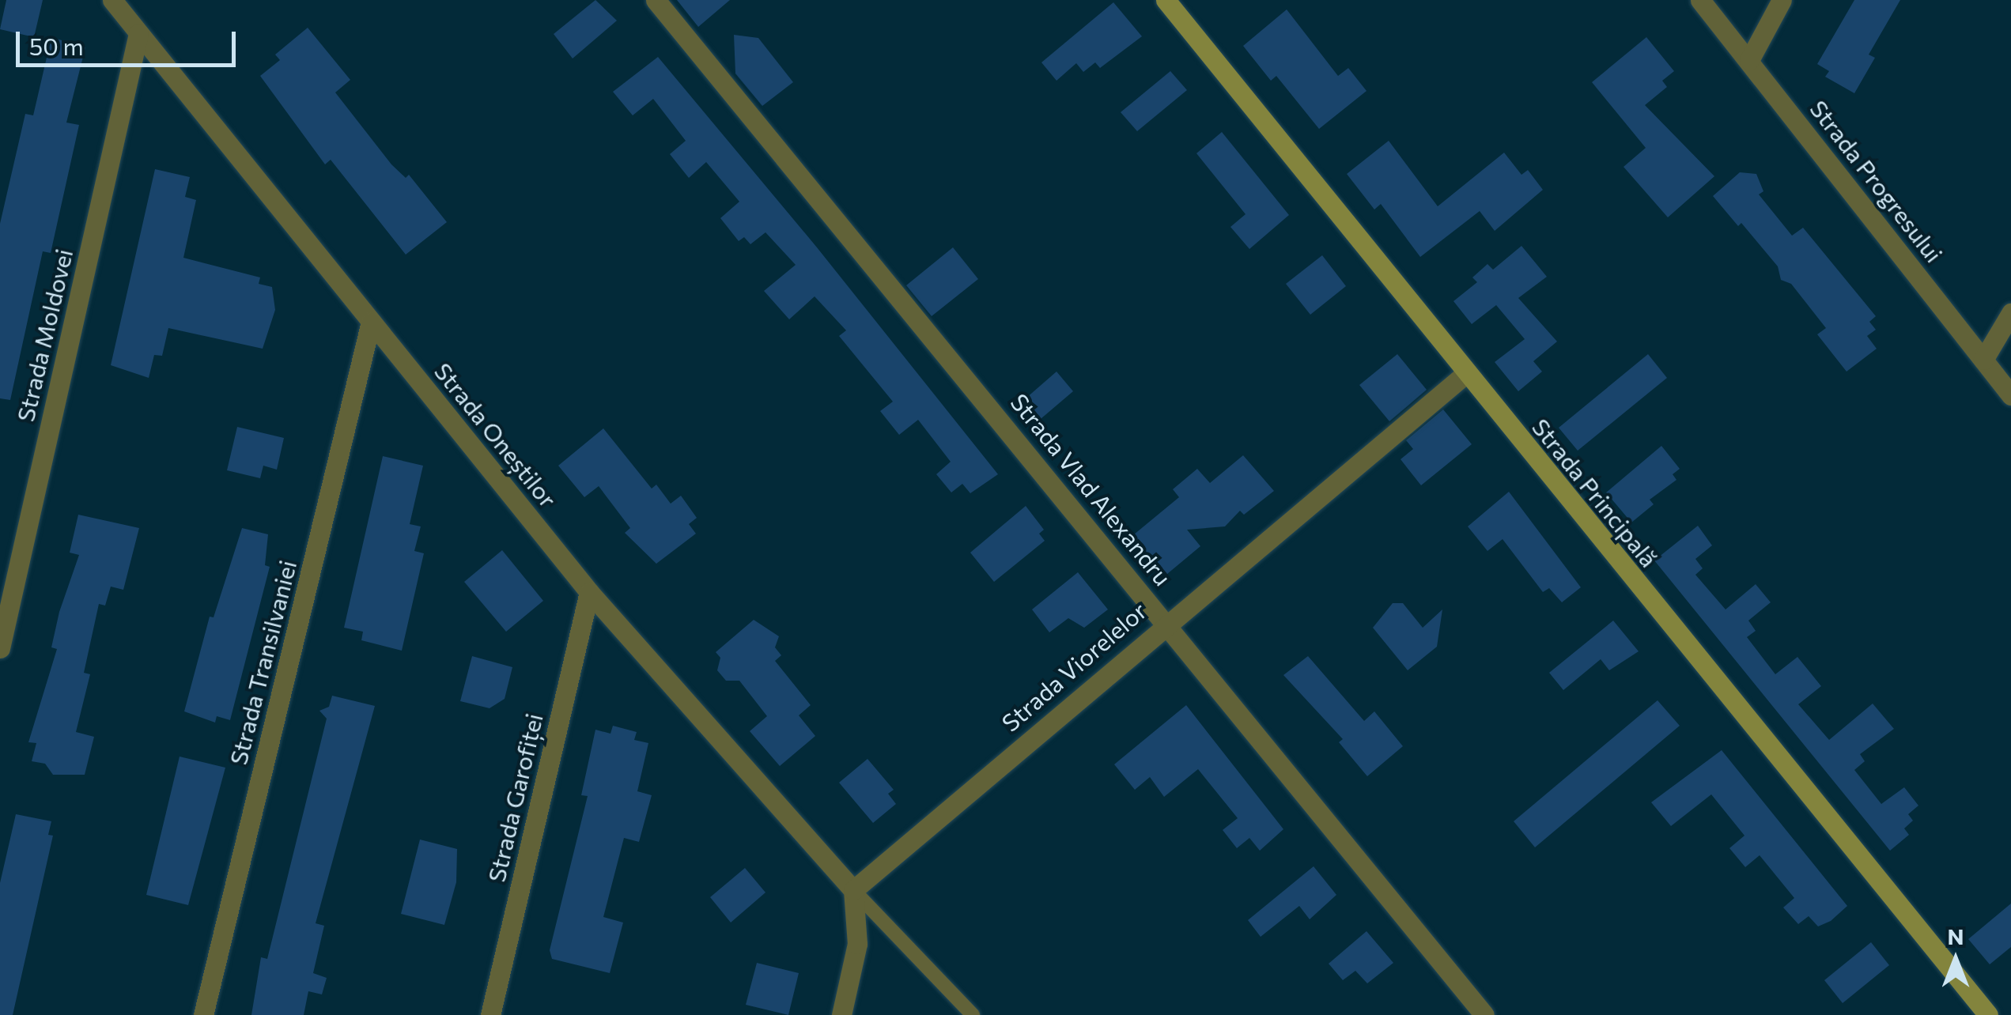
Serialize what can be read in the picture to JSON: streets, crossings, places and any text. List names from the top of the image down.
{
  "streets": {
    "main road": ["Strada Principală"],
    "street": [
      "Strada Progresului",
      "Strada Moldovei",
      "Strada Oneștilor",
      "Strada Vlad Alexandru",
      "Strada Transilvaniei",
      "Strada Viorelelor",
      "Strada Garofiței"
    ]
  },
  "crossings": [
    ["Strada Moldovei", "Strada Oneștilor"],
    ["Strada Oneștilor", "Strada Transilvaniei"],
    ["Strada Oneștilor", "Strada Viorelelor"],
    ["Strada Oneștilor", "Strada Garofiței"],
    ["Strada Vlad Alexandru", "Strada Viorelelor"],
    ["Strada Principală", "Strada Viorelelor"]
  ],
  "scale_bar": "50 m",
  "north": "top"
}
